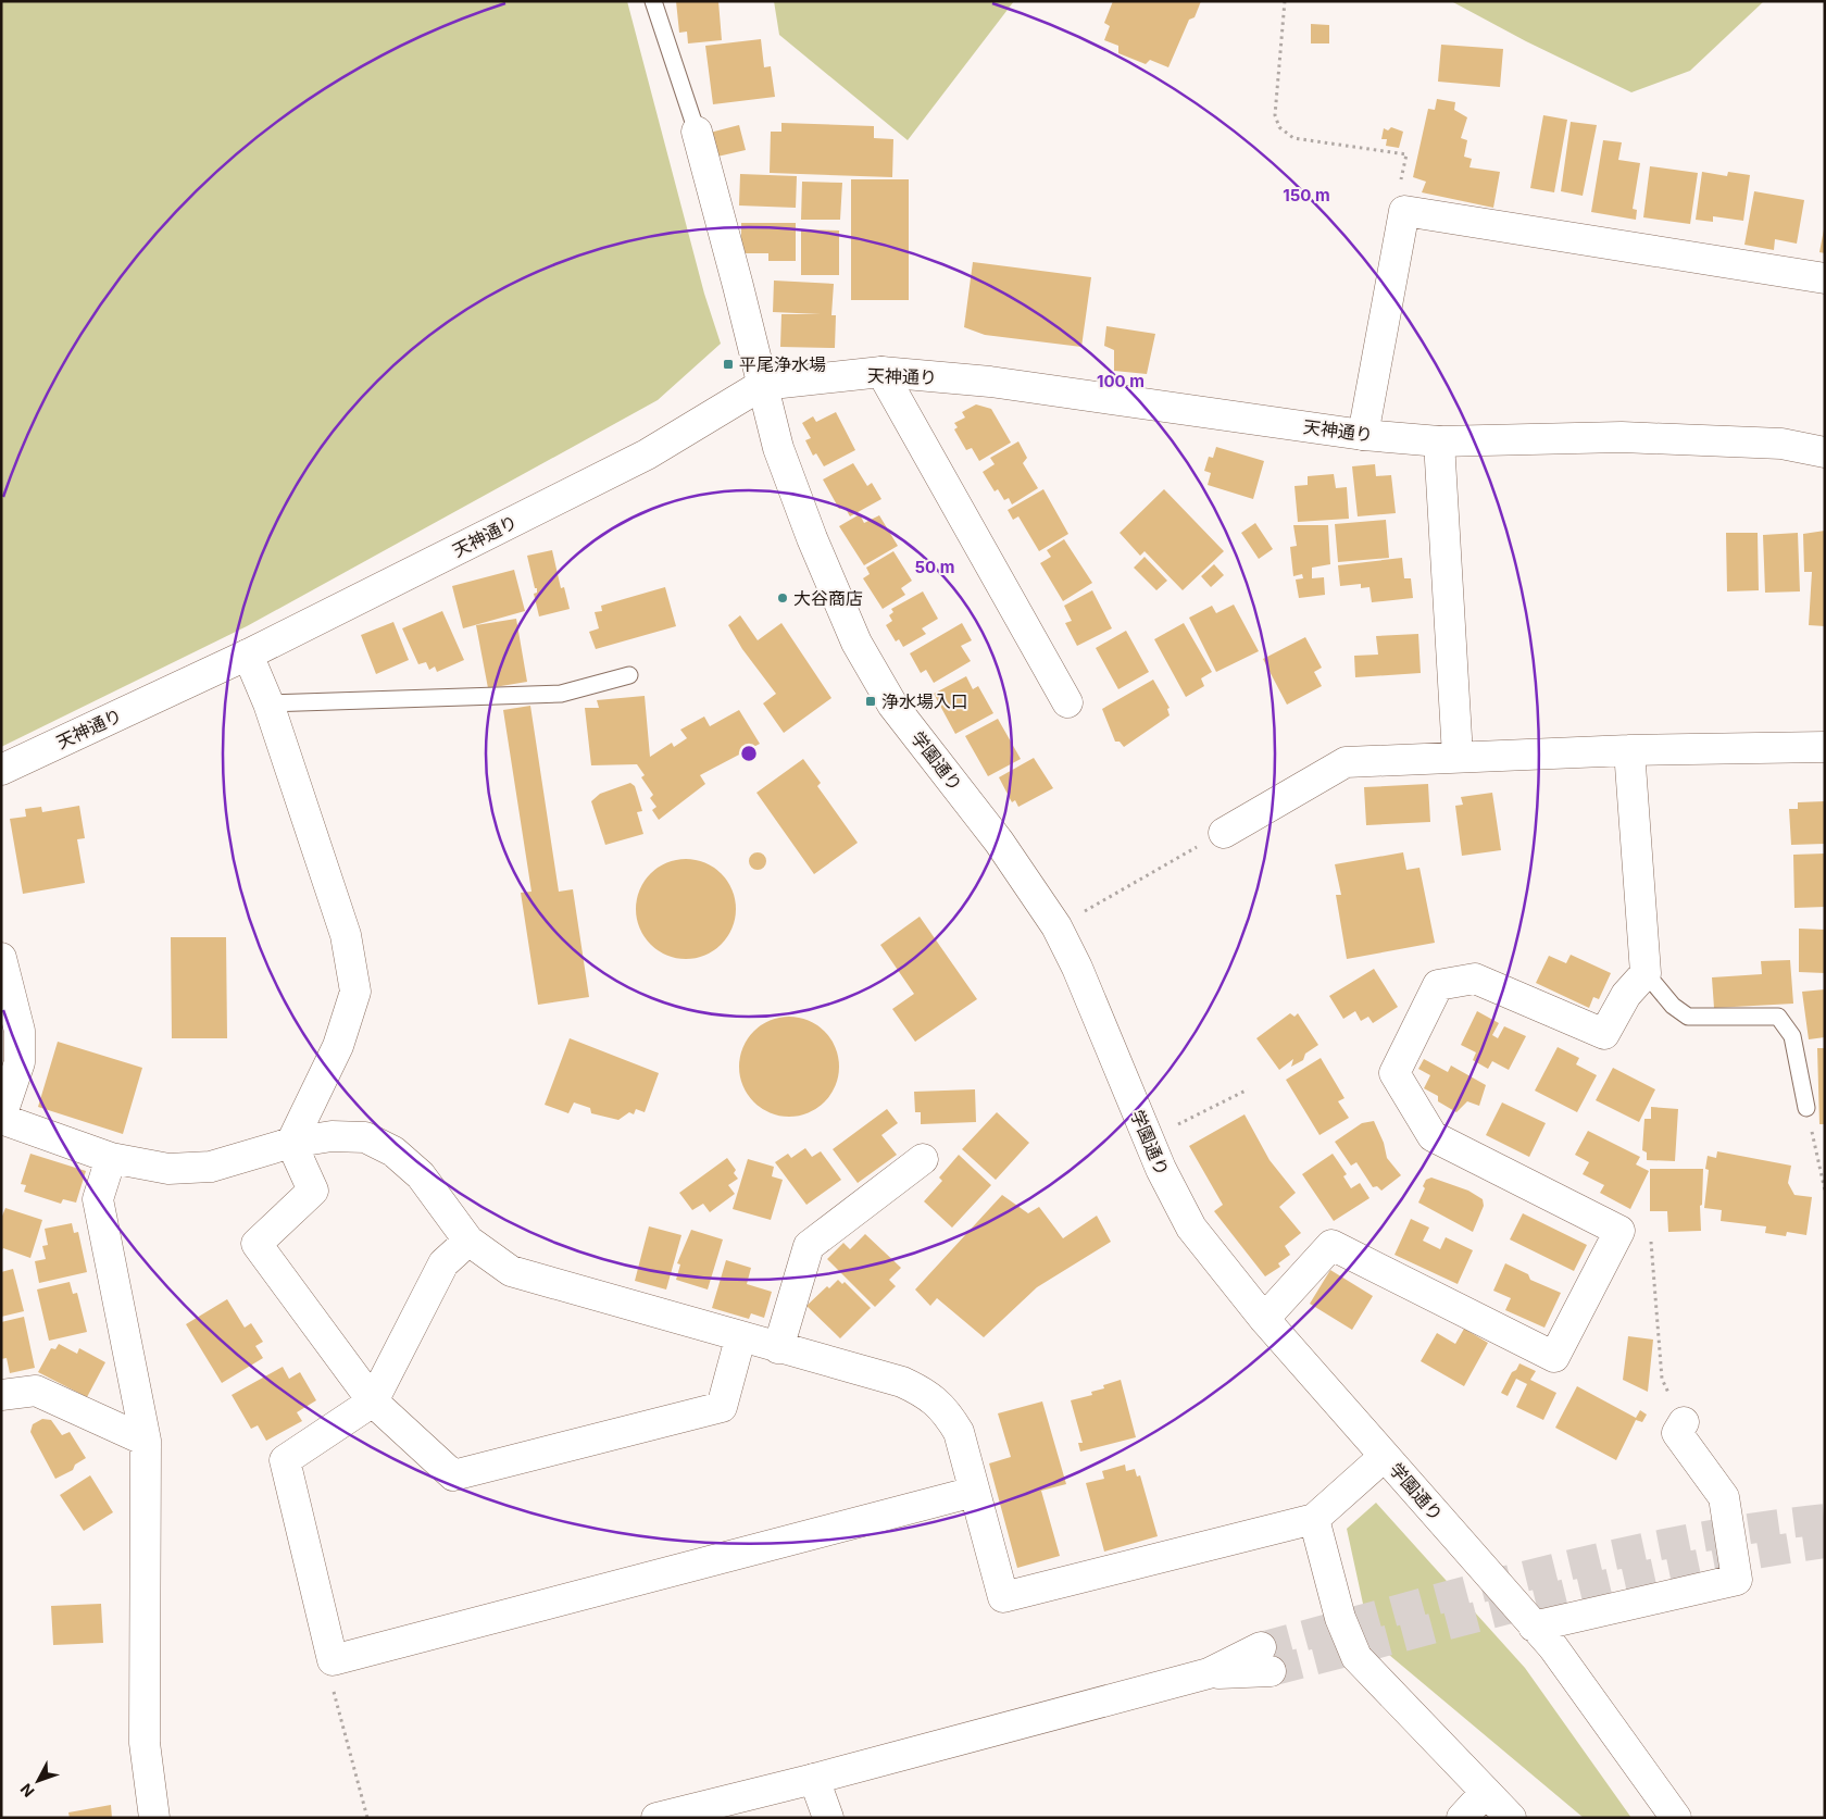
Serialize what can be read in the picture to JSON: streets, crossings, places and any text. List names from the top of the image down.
{
  "streets": {
    "street": ["天神通り", "学園通り"]
  },
  "crossings": [
    ["天神通り", "学園通り"]
  ],
  "places": {
    "transit": ["平尾浄水場", "浄水場入口"],
    "other": ["大谷商店"]
  },
  "north": "bottom left",
  "rings": ["150 m", "100 m", "50 m"]
}
